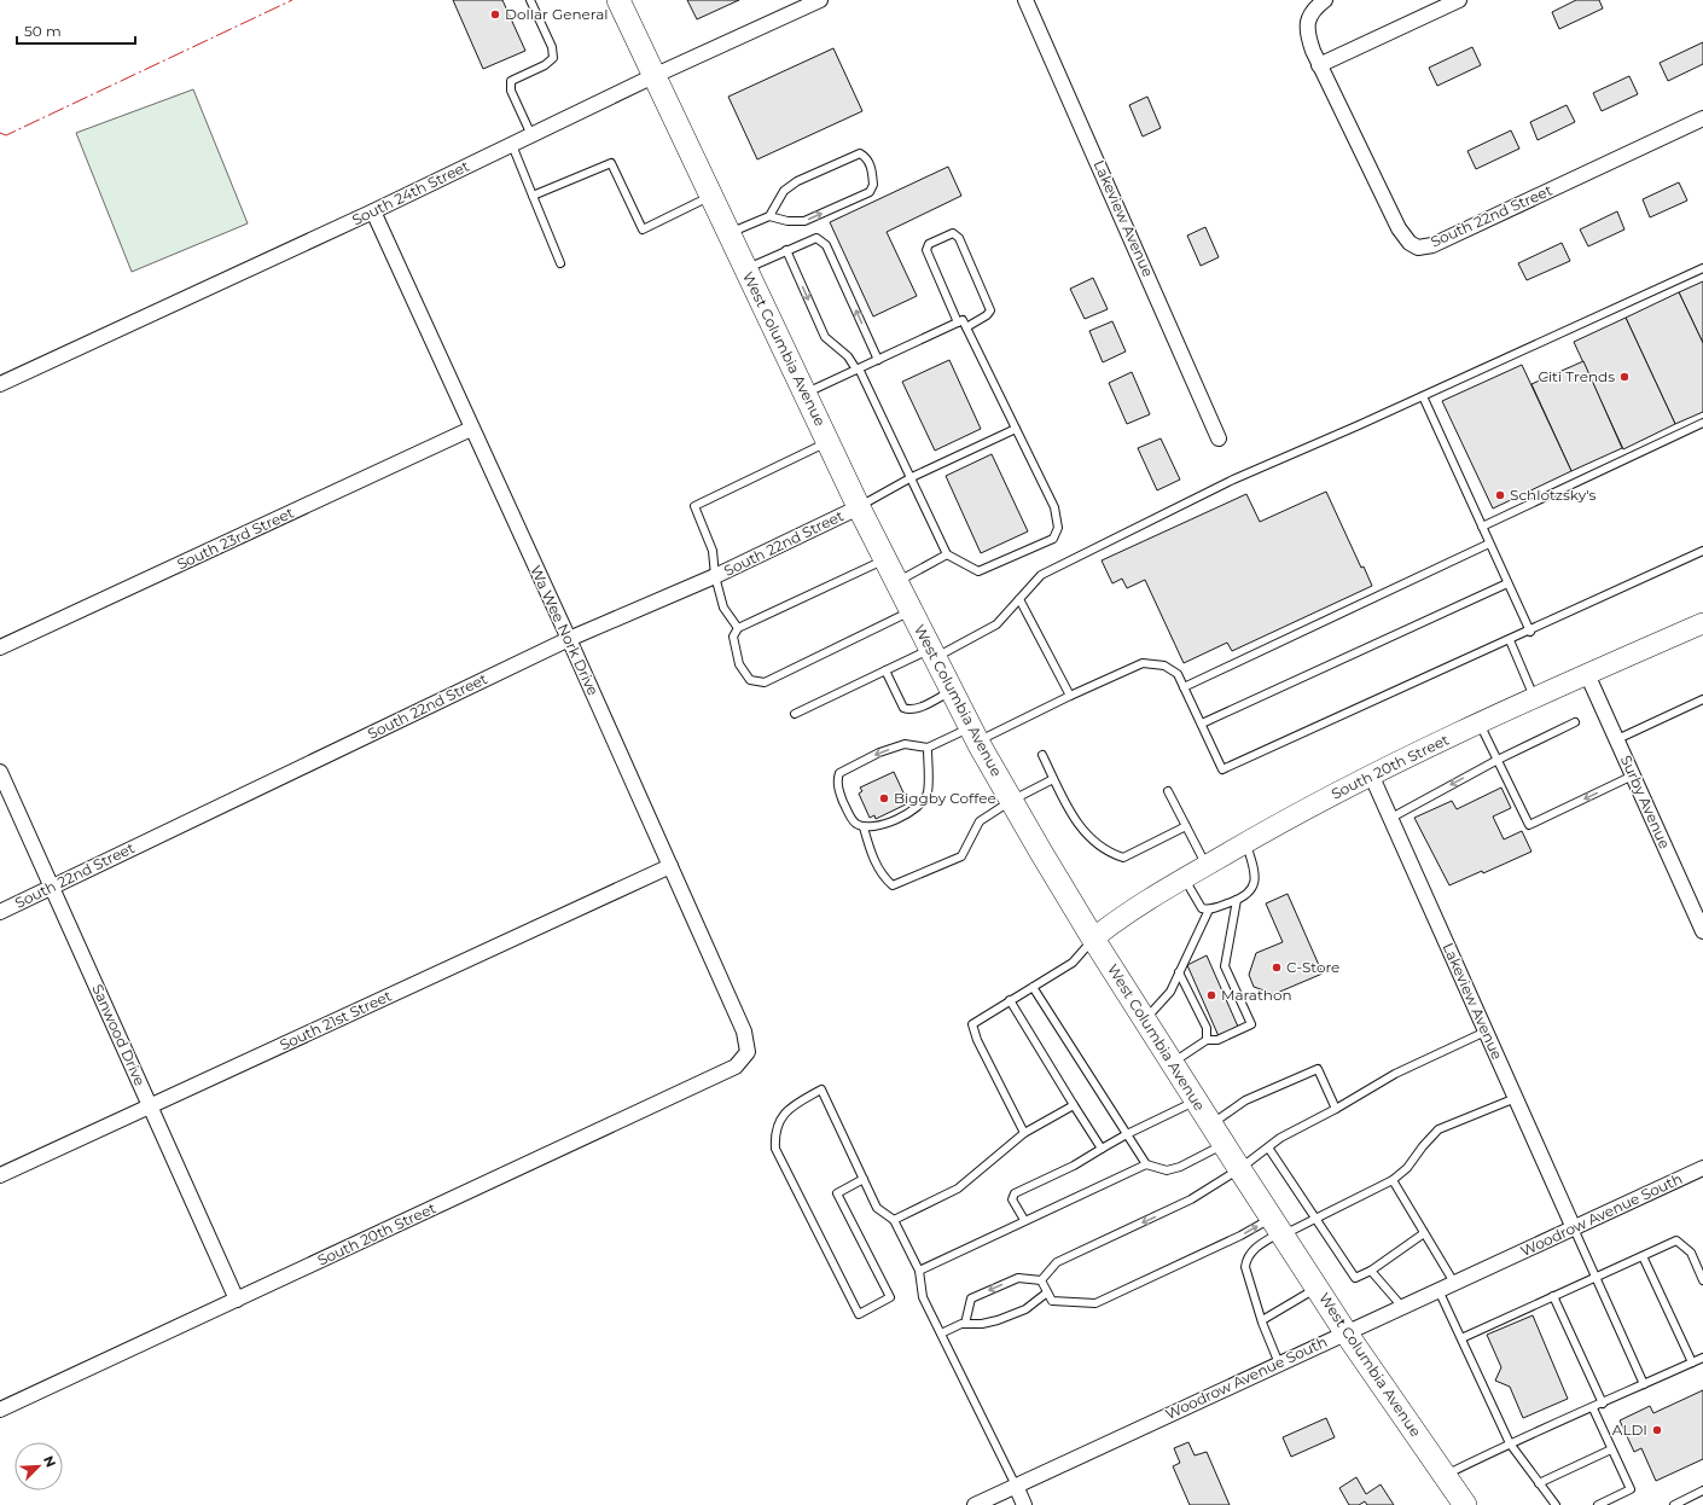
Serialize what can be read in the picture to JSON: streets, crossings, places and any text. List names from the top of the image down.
{
  "streets": {
    "main road": ["West Columbia Avenue", "South 20th Street"],
    "street": [
      "South 24th Street",
      "South 22nd Street",
      "Lakeview Avenue",
      "South 23rd Street",
      "Wa Wee Nork Drive",
      "Surby Avenue",
      "South 21st Street",
      "Sanwood Drive",
      "Woodrow Avenue South"
    ]
  },
  "crossings": [
    ["South 24th Street", "West Columbia Avenue"],
    ["South 24th Street", "Wa Wee Nork Drive"],
    ["South 22nd Street", "West Columbia Avenue"],
    ["South 22nd Street", "Wa Wee Nork Drive"],
    ["South 22nd Street", "Sanwood Drive"],
    ["Lakeview Avenue", "South 20th Street"],
    ["Lakeview Avenue", "Woodrow Avenue South"],
    ["West Columbia Avenue", "South 20th Street"],
    ["West Columbia Avenue", "Woodrow Avenue South"],
    ["South 23rd Street", "Wa Wee Nork Drive"],
    ["Wa Wee Nork Drive", "South 20th Street"],
    ["Wa Wee Nork Drive", "South 21st Street"],
    ["South 20th Street", "Surby Avenue"],
    ["South 20th Street", "Sanwood Drive"],
    ["South 21st Street", "Sanwood Drive"]
  ],
  "places": [
    "Dollar General",
    "Citi Trends",
    "Schlotzsky's",
    "Biggby Coffee",
    "C-Store",
    "Marathon",
    "ALDI"
  ],
  "scale_bar": "50 m",
  "north": "top right"
}
